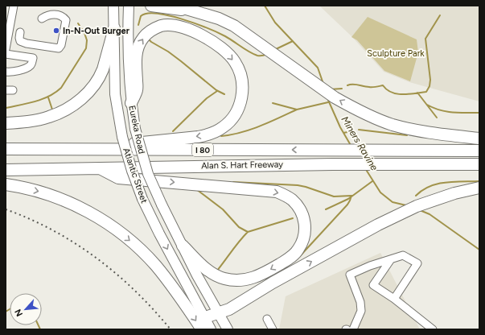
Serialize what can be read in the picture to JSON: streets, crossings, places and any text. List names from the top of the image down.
{
  "streets": {
    "highway": ["I 80", "Alan S. Hart Freeway"],
    "main road": ["Eureka Road", "Atlantic Street"]
  },
  "one_way": ["Atlantic Street"],
  "water": ["Miners Ravine"],
  "parks": ["Sculpture Park"],
  "places": ["In-N-Out Burger"],
  "north": "bottom left"
}
